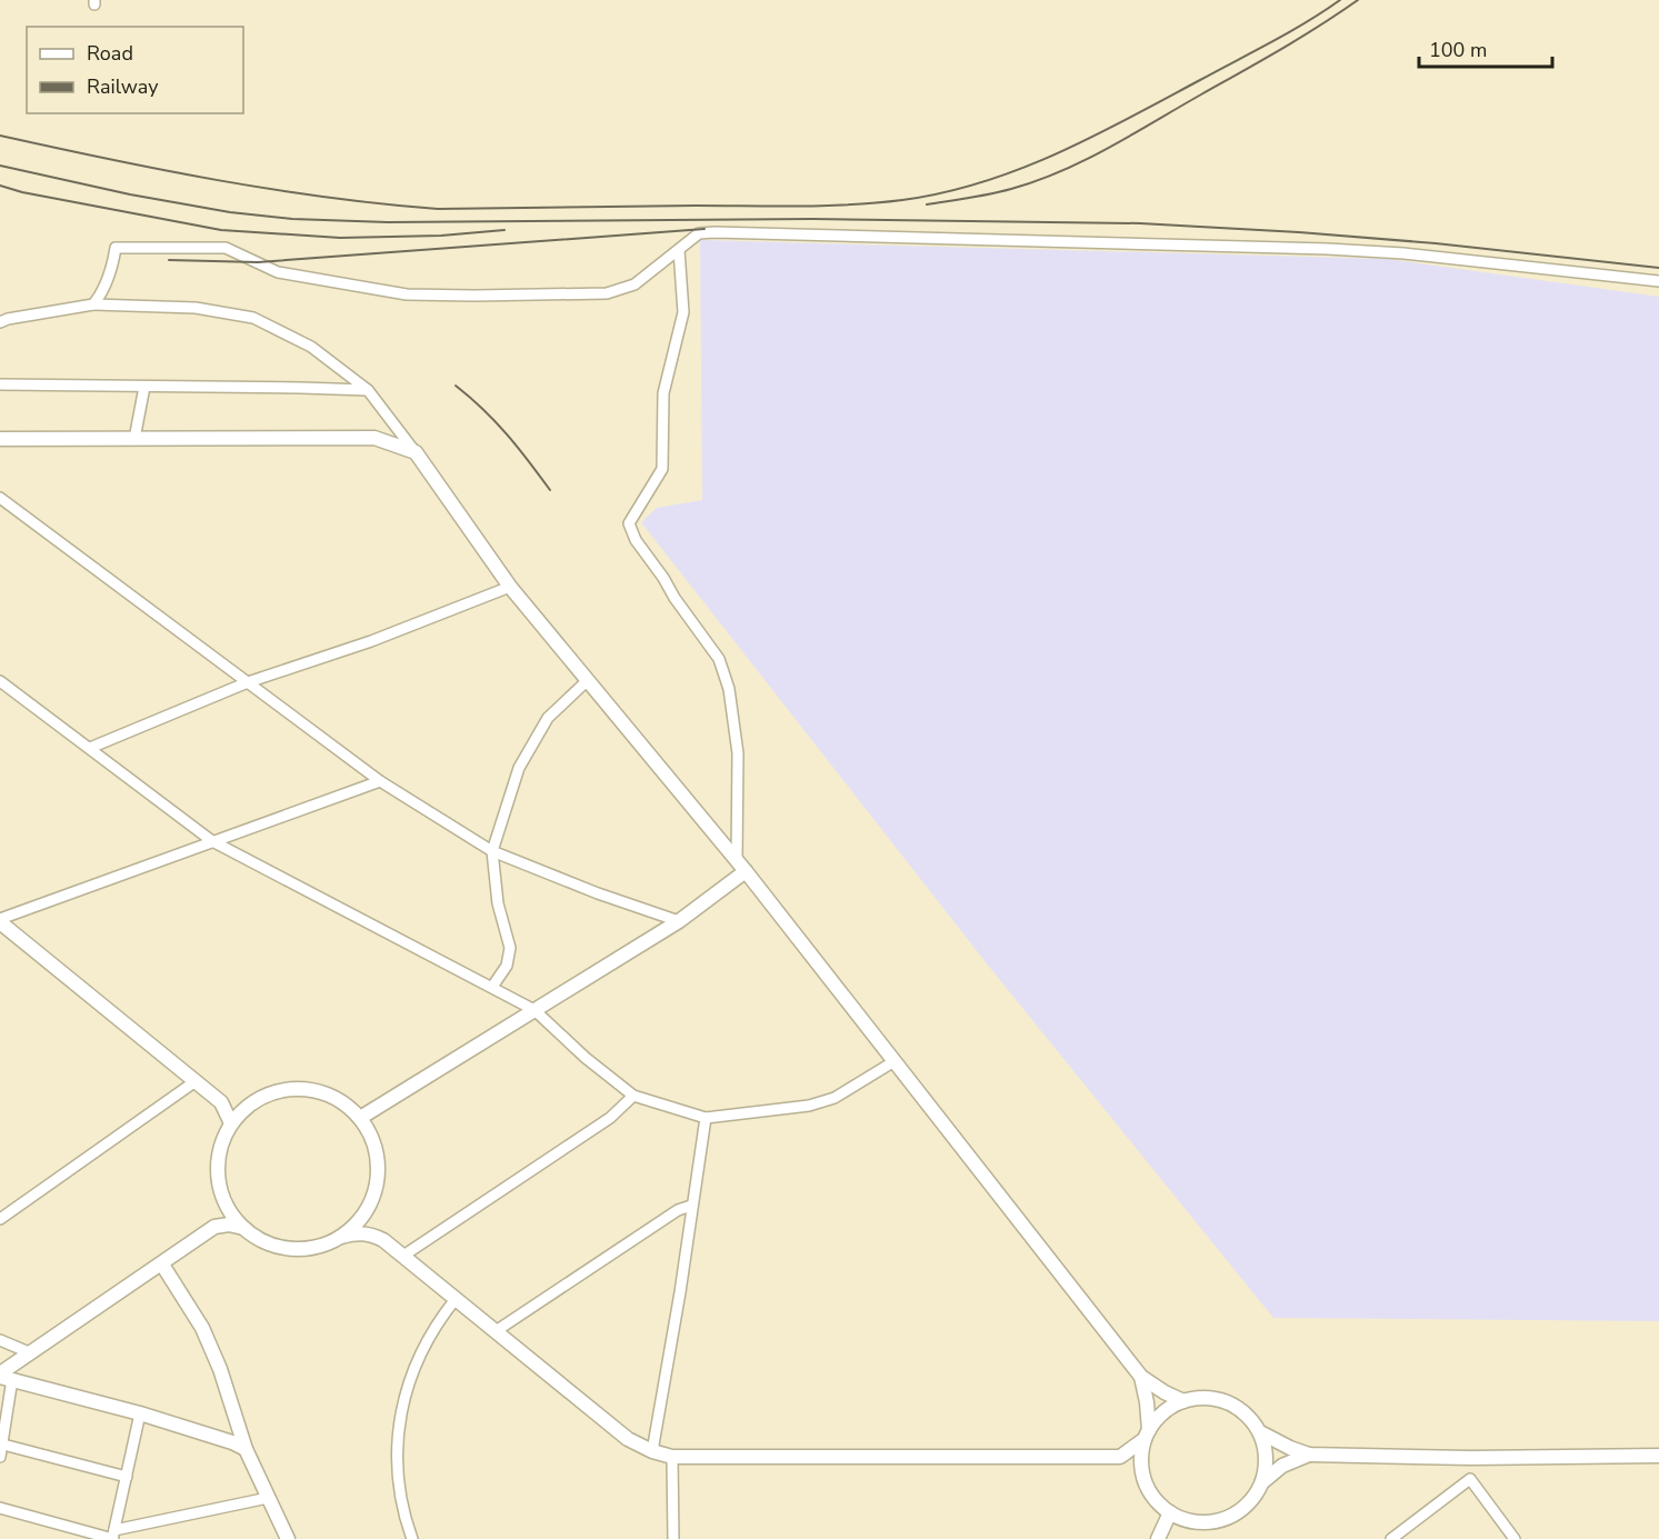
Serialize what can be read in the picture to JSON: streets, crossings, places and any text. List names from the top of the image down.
{
  "legend": ["Road", "Railway"],
  "scale_bar": "100 m"
}
